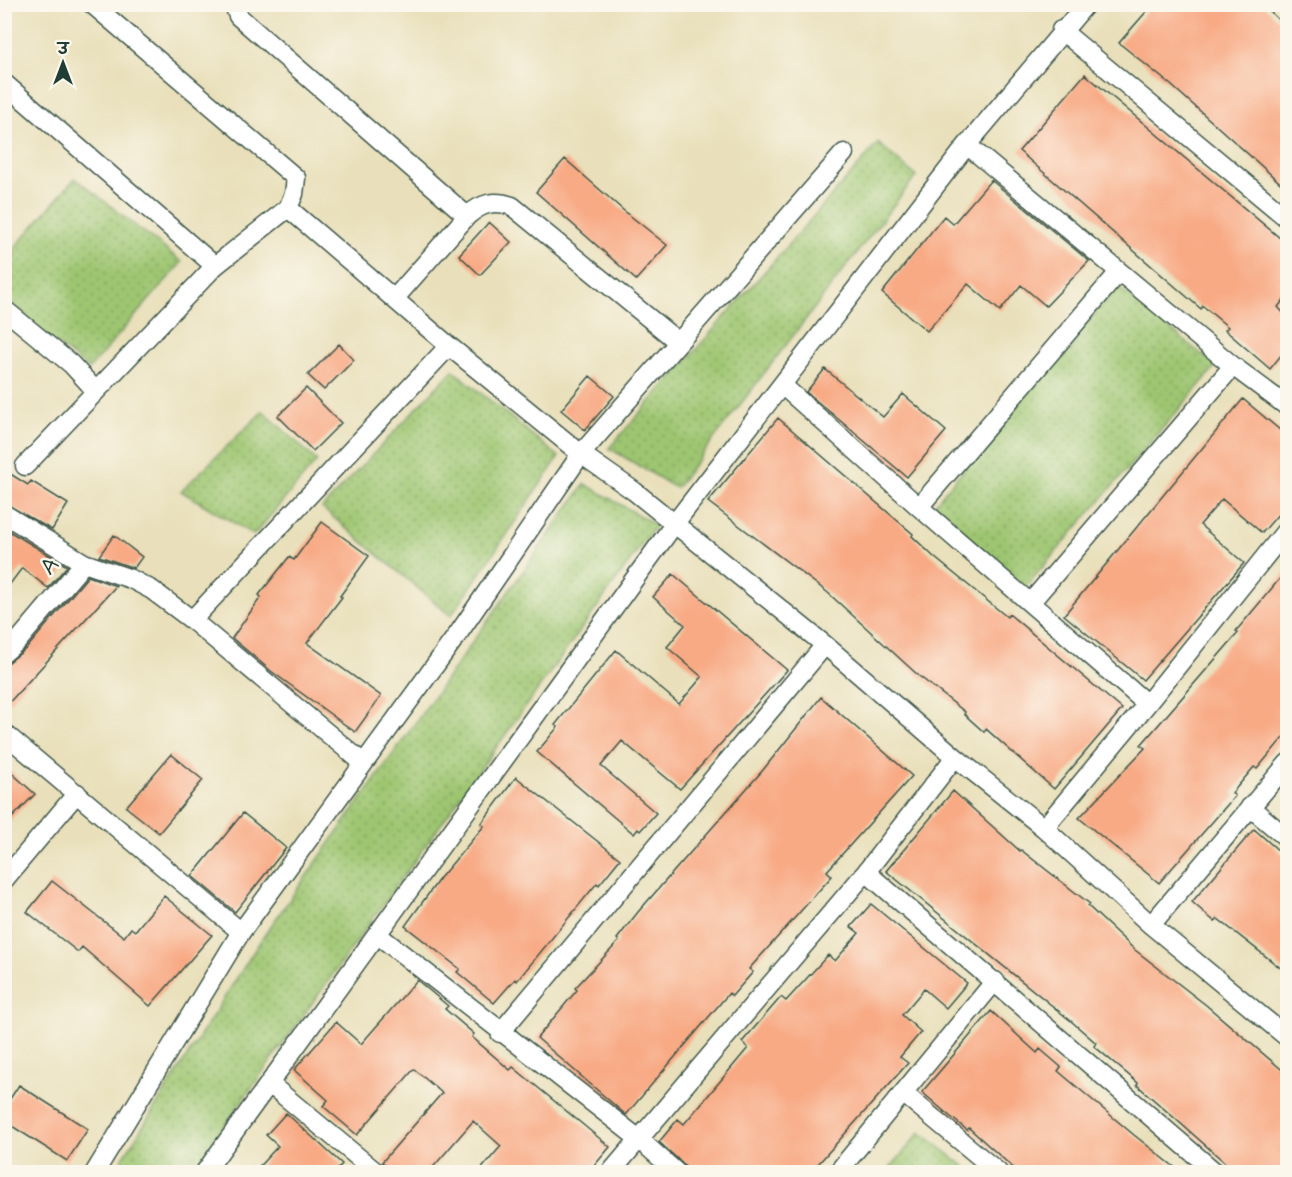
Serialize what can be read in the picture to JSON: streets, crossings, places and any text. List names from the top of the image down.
{
  "streets": {
    "street": ["A"]
  },
  "north": "top"
}
